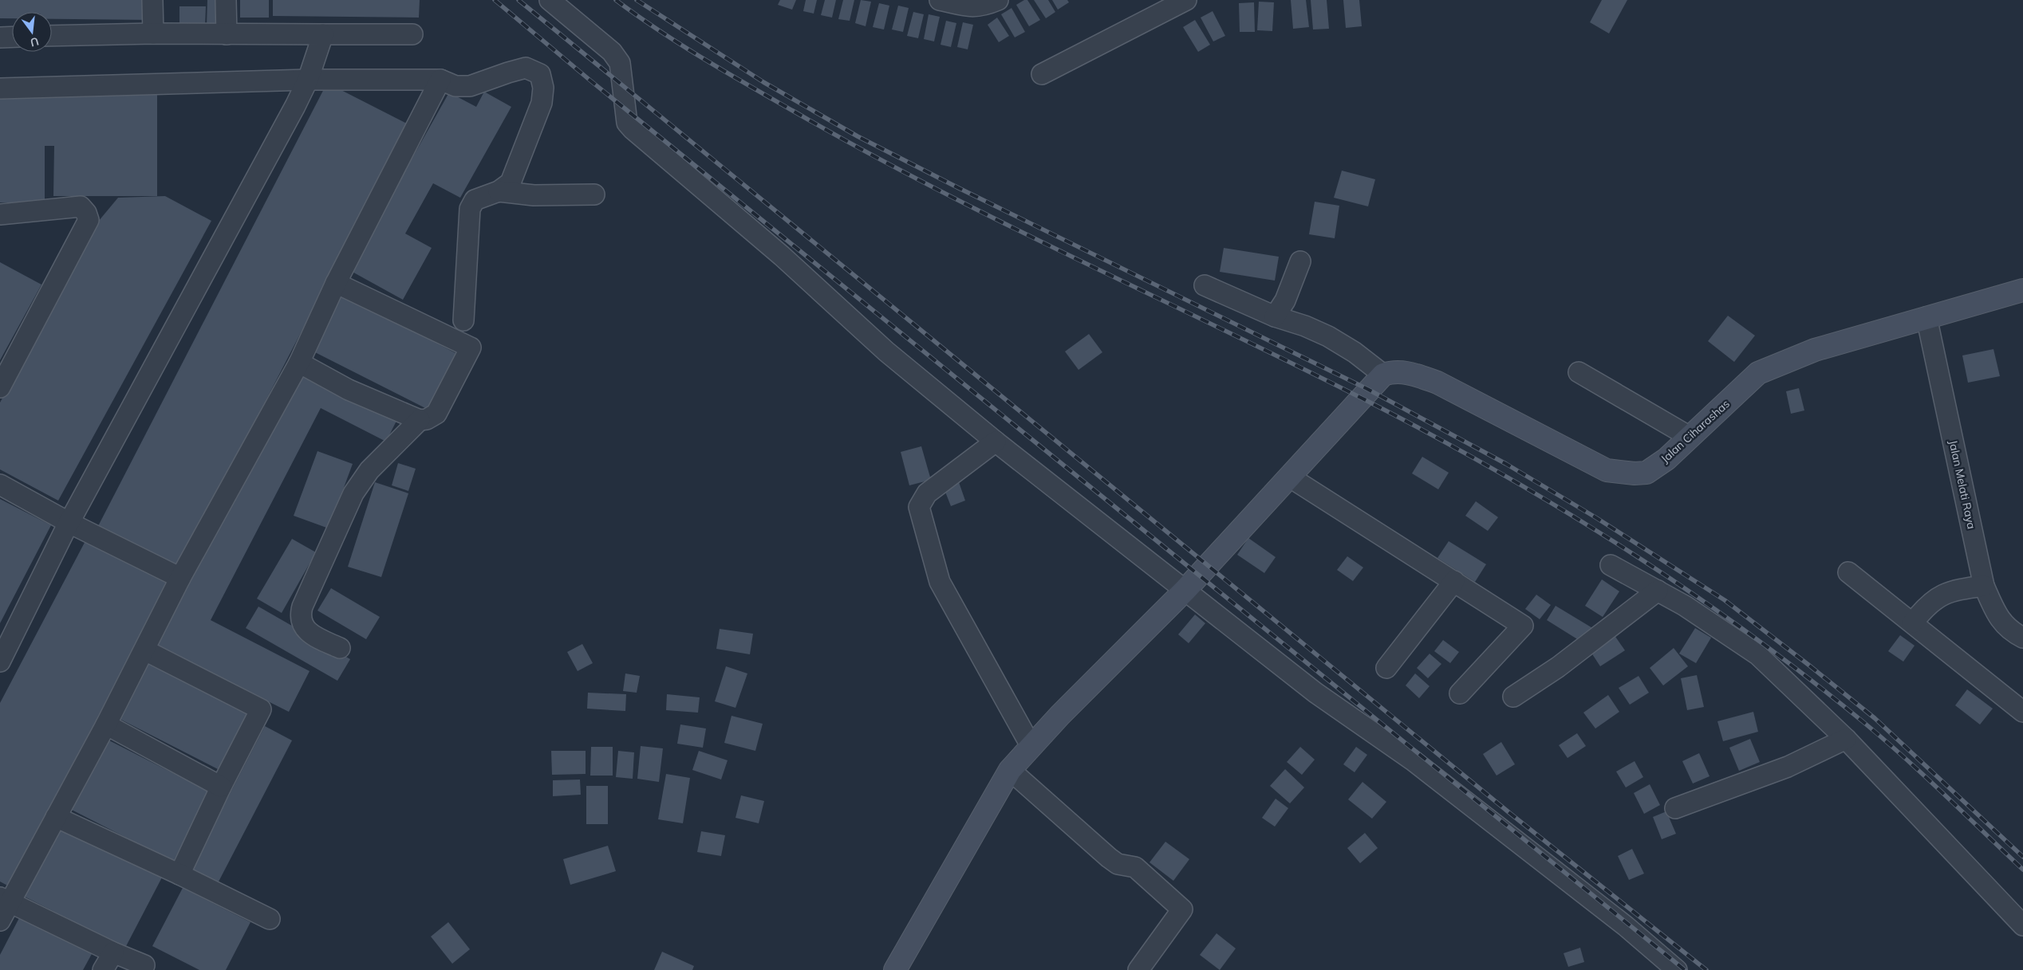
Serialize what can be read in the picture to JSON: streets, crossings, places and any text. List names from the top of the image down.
{
  "streets": {
    "street": ["Jalan Ciharashas", "Jalan Melati Raya"]
  },
  "crossings": [
    ["Jalan Ciharashas", "Jalan Melati Raya"]
  ],
  "north": "bottom"
}
